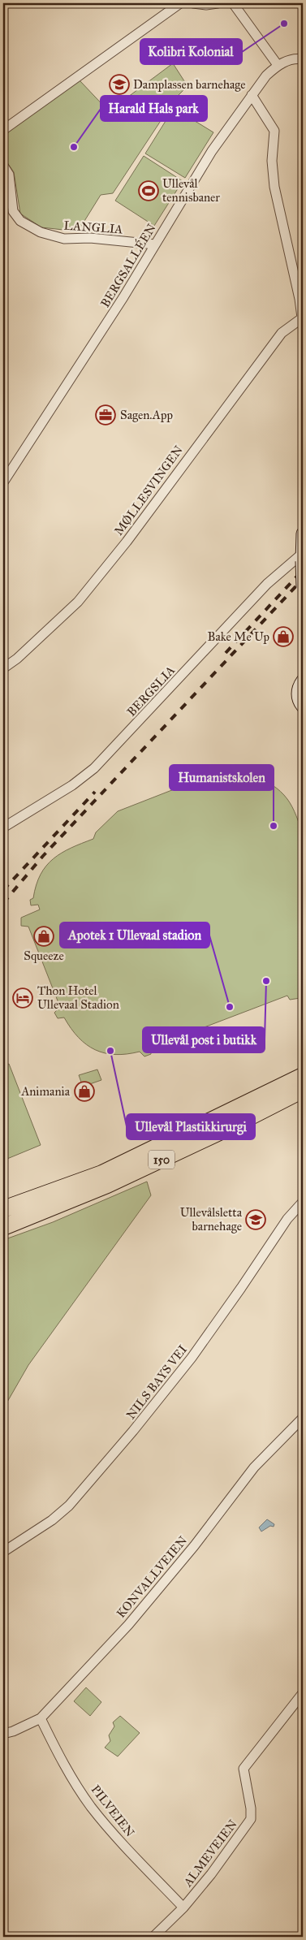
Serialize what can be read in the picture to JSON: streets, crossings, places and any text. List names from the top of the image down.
{
  "streets": {
    "highway": ["150"],
    "street": [
      "LANGLIA",
      "BERGSALLÉEN",
      "MØLLESVINGEN",
      "BERGSLIA",
      "NILS BAYS VEI",
      "KONVALLVEIEN",
      "PILVEIEN",
      "ALMEVEIEN"
    ]
  },
  "crossings": [
    ["LANGLIA", "BERGSALLÉEN"],
    ["KONVALLVEIEN", "PILVEIEN"],
    ["PILVEIEN", "ALMEVEIEN"]
  ],
  "places": {
    "other": [
      "Kolibri Kolonial",
      "Harald Hals park",
      "Humanistskolen",
      "Ullevål post i butikk",
      "Apotek 1 Ullevaal stadion",
      "Ullevål Plastikkirurgi"
    ],
    "school or university": ["Damplassen barnehage", "Ullevålsletta barnehage"],
    "sports": ["Ullevål tennisbaner"],
    "office": ["Sagen.App"],
    "shop": ["Bake Me Up", "Squeeze", "Animania"],
    "hotel": ["Thon Hotel Ullevaal Stadion"]
  }
}
